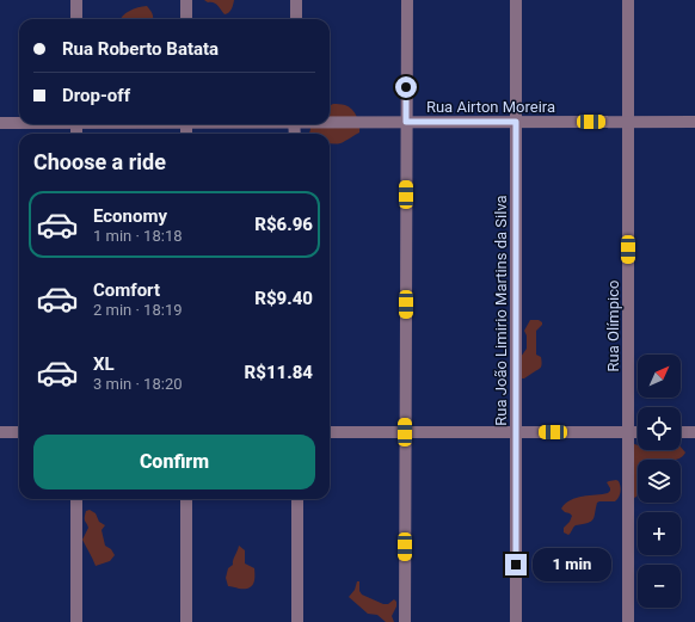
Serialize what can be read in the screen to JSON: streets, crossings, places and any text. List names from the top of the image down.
{
  "streets": {
    "street": ["Rua Airton Moreira", "Rua João Limirio Martins da Silva", "Rua Olímpico"]
  },
  "crossings": [
    ["Rua Airton Moreira", "Rua João Limirio Martins da Silva"],
    ["Rua Airton Moreira", "Rua Olímpico"]
  ],
  "north": "top right",
  "page": {
    "banner": ["Rua Roberto Batata", "Drop-off"],
    "heading": "Choose a ride",
    "list": [
      {
        "name": "Economy",
        "note": "1 min · 18:18",
        "value": "R$6.96"
      },
      {
        "name": "Comfort",
        "note": "2 min · 18:19",
        "value": "R$9.40"
      },
      {
        "name": "XL",
        "note": "3 min · 18:20",
        "value": "R$11.84"
      }
    ],
    "map_buttons": ["+", "−"],
    "buttons": "Confirm",
    "bubble": "1 min"
  }
}
